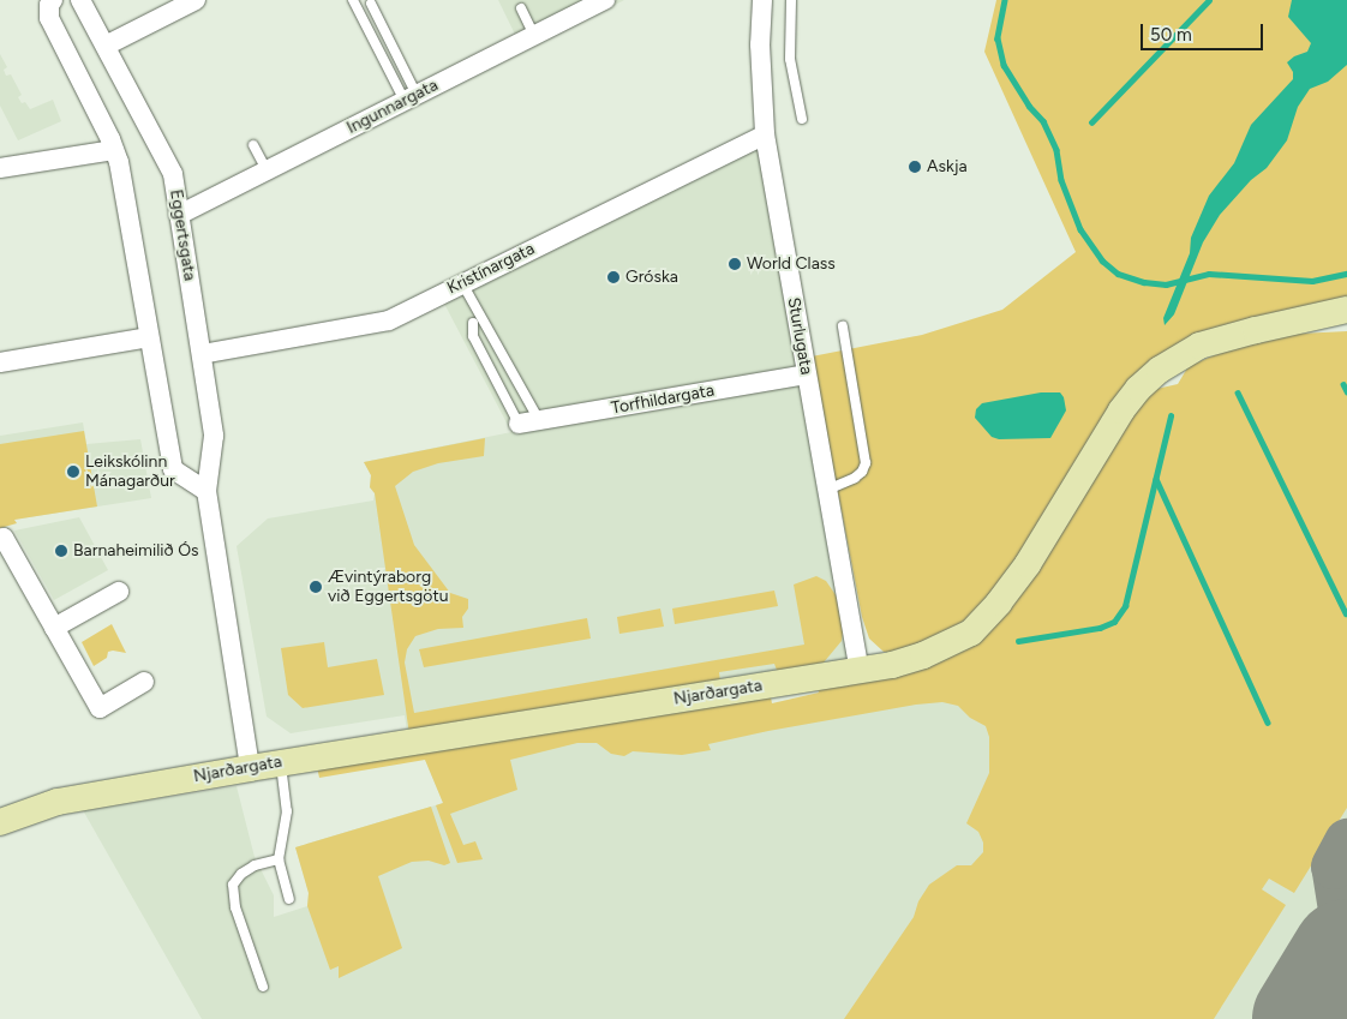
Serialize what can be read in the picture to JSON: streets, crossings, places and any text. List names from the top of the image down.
{
  "streets": {
    "main road": ["Njarðargata"],
    "street": [
      "Ingunnargata",
      "Eggertsgata",
      "Kristínargata",
      "Sturlugata",
      "Torfhildargata"
    ]
  },
  "crossings": [
    ["Ingunnargata", "Eggertsgata"],
    ["Eggertsgata", "Kristínargata"],
    ["Eggertsgata", "Njarðargata"],
    ["Kristínargata", "Sturlugata"],
    ["Sturlugata", "Torfhildargata"],
    ["Sturlugata", "Njarðargata"]
  ],
  "places": [
    "Askja",
    "World Class",
    "Gróska",
    "Leikskólinn Mánagarður",
    "Barnaheimilið Ós",
    "Ævintýraborg við Eggertsgötu"
  ],
  "scale_bar": "50 m"
}
